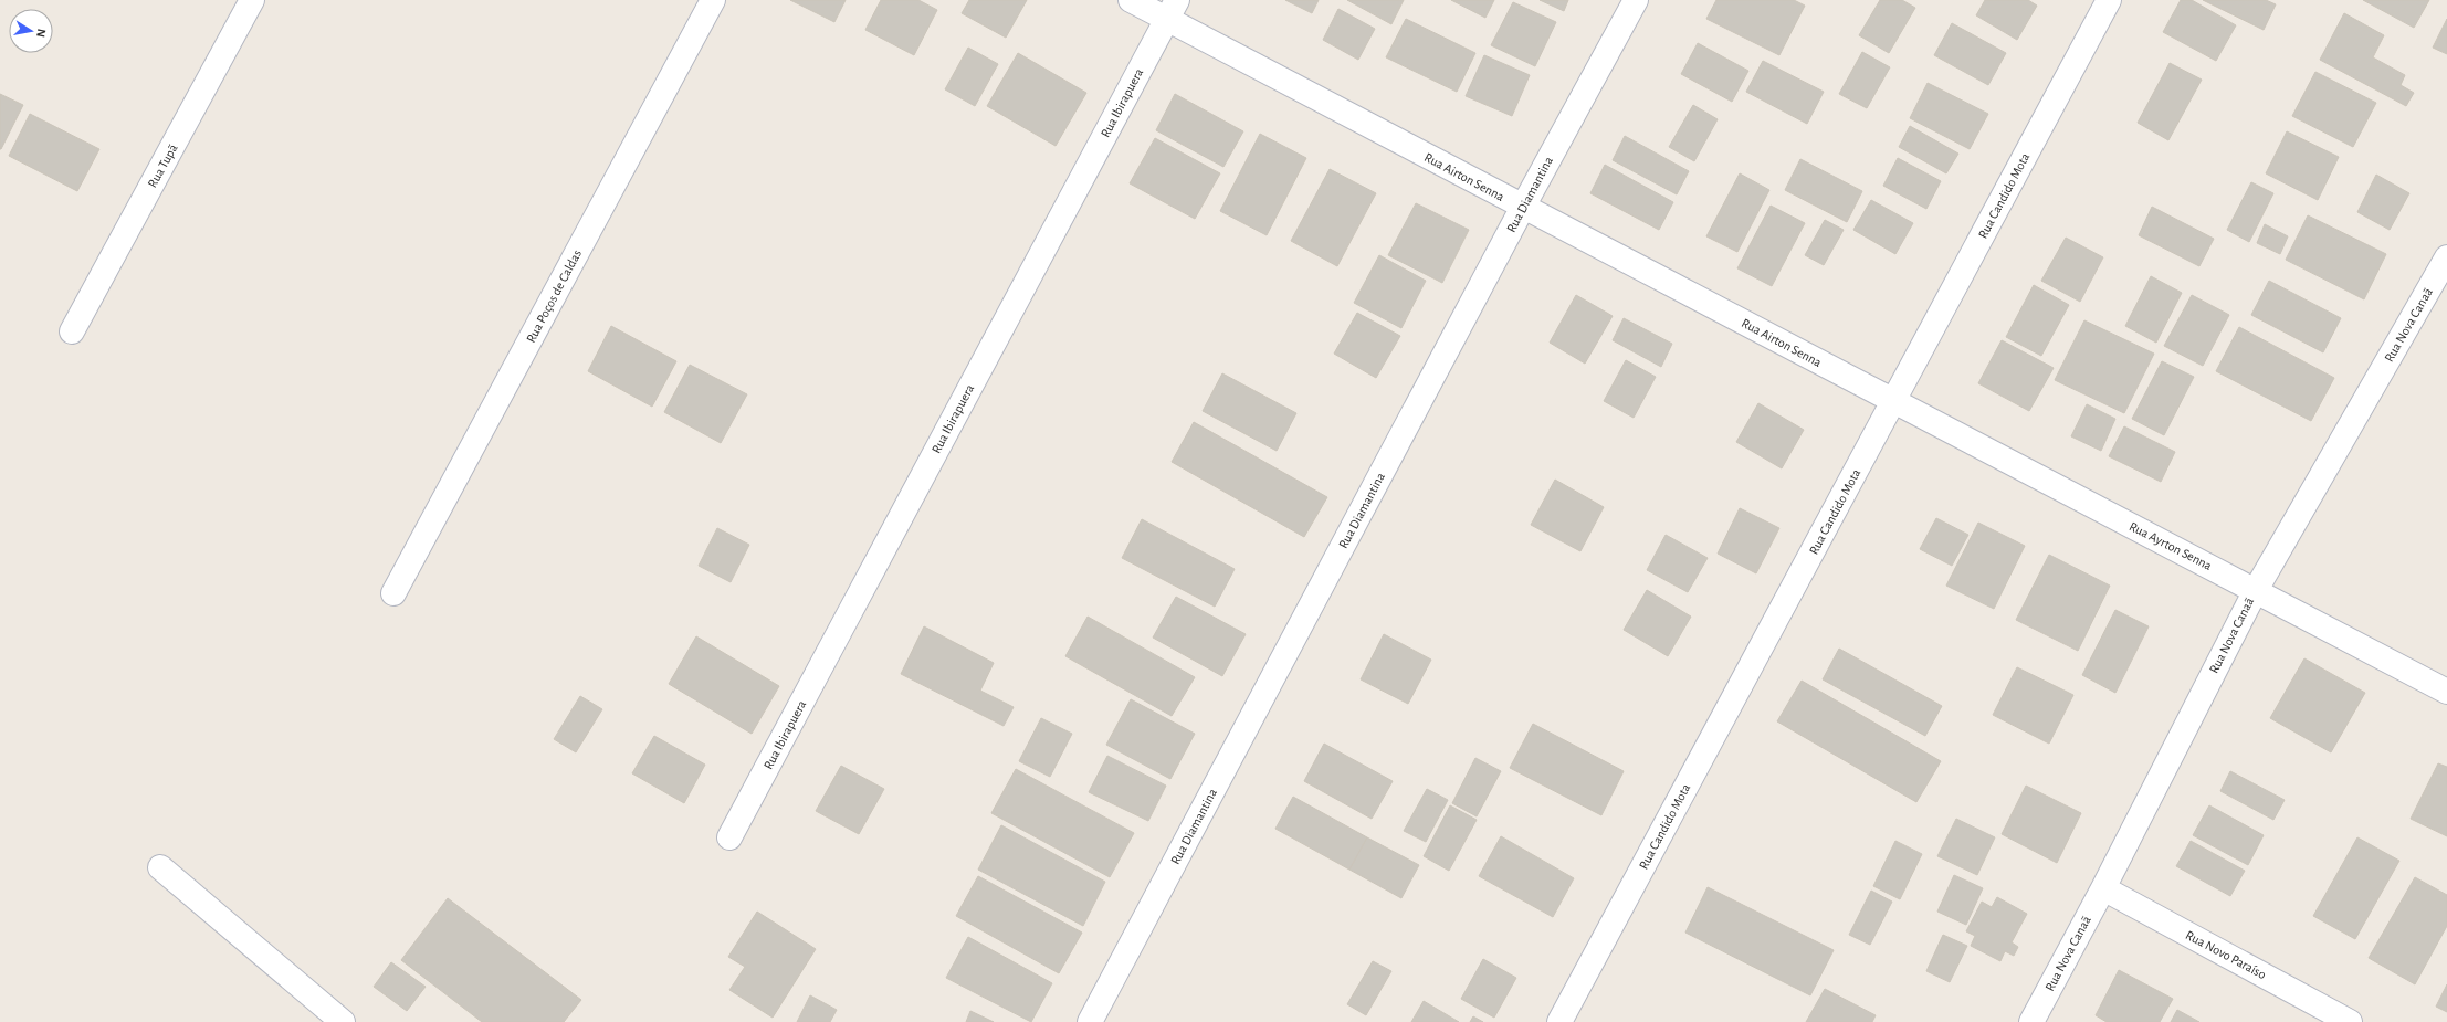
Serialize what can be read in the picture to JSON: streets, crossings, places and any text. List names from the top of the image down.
{
  "streets": {
    "street": [
      "Rua Ibirapuera",
      "Rua Tupã",
      "Rua Airton Senna",
      "Rua Diamantina",
      "Rua Candido Mota",
      "Rua Poços de Caldas",
      "Rua Nova Canaã",
      "Rua Ayrton Senna",
      "Rua Novo Paraíso"
    ]
  },
  "crossings": [
    ["Rua Ibirapuera", "Rua Airton Senna"],
    ["Rua Airton Senna", "Rua Diamantina"],
    ["Rua Airton Senna", "Rua Candido Mota"],
    ["Rua Airton Senna", "Rua Ayrton Senna"],
    ["Rua Candido Mota", "Rua Ayrton Senna"],
    ["Rua Nova Canaã", "Rua Ayrton Senna"],
    ["Rua Nova Canaã", "Rua Novo Paraíso"]
  ],
  "north": "right"
}
